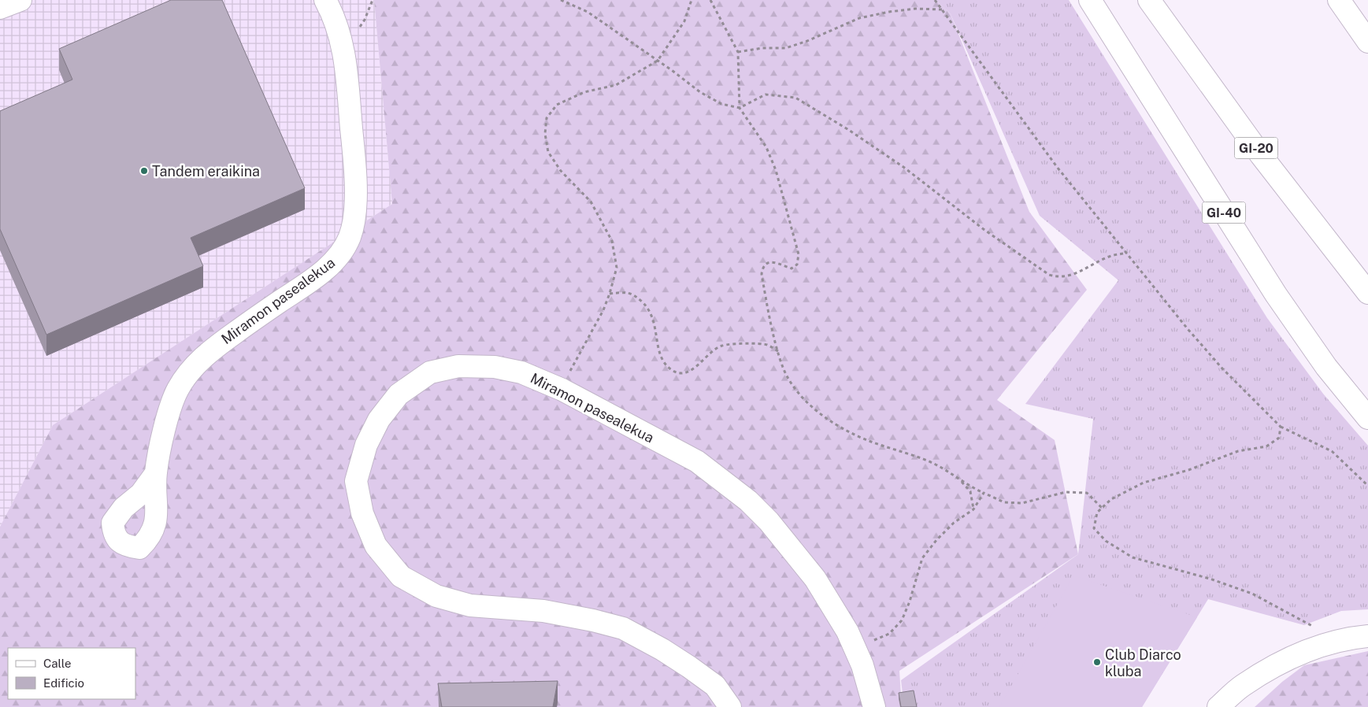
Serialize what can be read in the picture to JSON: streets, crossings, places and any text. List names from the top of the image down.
{
  "streets": {
    "main road": ["GI-20", "GI-40", "Miramon pasealekua"]
  },
  "places": ["Tandem eraikina", "Club Diarco kluba"],
  "legend": ["Calle", "Edificio"]
}
